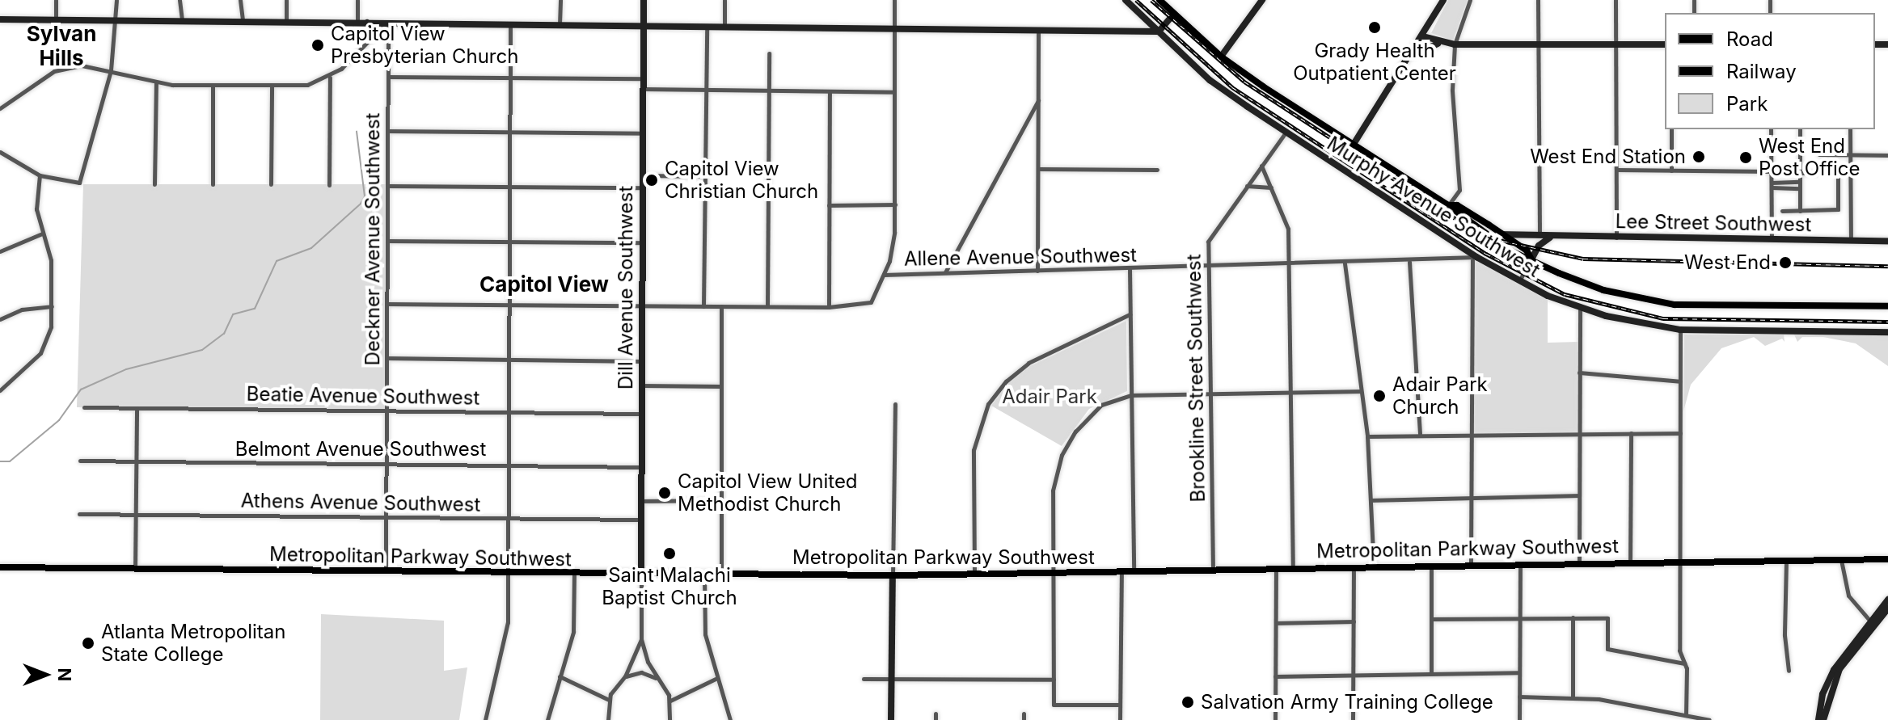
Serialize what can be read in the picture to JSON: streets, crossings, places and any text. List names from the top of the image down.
{
  "streets": {
    "main road": [
      "Murphy Avenue Southwest",
      "Lee Street Southwest",
      "Dill Avenue Southwest",
      "Metropolitan Parkway Southwest"
    ],
    "street": [
      "Deckner Avenue Southwest",
      "Allene Avenue Southwest",
      "Brookline Street Southwest",
      "Beatie Avenue Southwest",
      "Belmont Avenue Southwest",
      "Athens Avenue Southwest"
    ]
  },
  "crossings": [
    ["Murphy Avenue Southwest", "Allene Avenue Southwest"],
    ["Murphy Avenue Southwest", "Brookline Street Southwest"],
    ["Deckner Avenue Southwest", "Allene Avenue Southwest"],
    ["Deckner Avenue Southwest", "Beatie Avenue Southwest"],
    ["Deckner Avenue Southwest", "Belmont Avenue Southwest"],
    ["Deckner Avenue Southwest", "Athens Avenue Southwest"],
    ["Deckner Avenue Southwest", "Metropolitan Parkway Southwest"],
    ["Allene Avenue Southwest", "Dill Avenue Southwest"],
    ["Allene Avenue Southwest", "Brookline Street Southwest"],
    ["Dill Avenue Southwest", "Beatie Avenue Southwest"],
    ["Dill Avenue Southwest", "Belmont Avenue Southwest"],
    ["Dill Avenue Southwest", "Athens Avenue Southwest"],
    ["Dill Avenue Southwest", "Metropolitan Parkway Southwest"],
    ["Brookline Street Southwest", "Metropolitan Parkway Southwest"]
  ],
  "districts": ["Sylvan Hills", "Capitol View"],
  "parks": ["Adair Park"],
  "places": [
    "Grady Health Outpatient Center",
    "Capitol View Presbyterian Church",
    "West End Station",
    "West End Post Office",
    "Capitol View Christian Church",
    "West End",
    "Adair Park Church",
    "Capitol View United Methodist Church",
    "Saint Malachi Baptist Church",
    "Atlanta Metropolitan State College",
    "Salvation Army Training College"
  ],
  "legend": ["Road", "Railway", "Park"],
  "north": "right"
}
